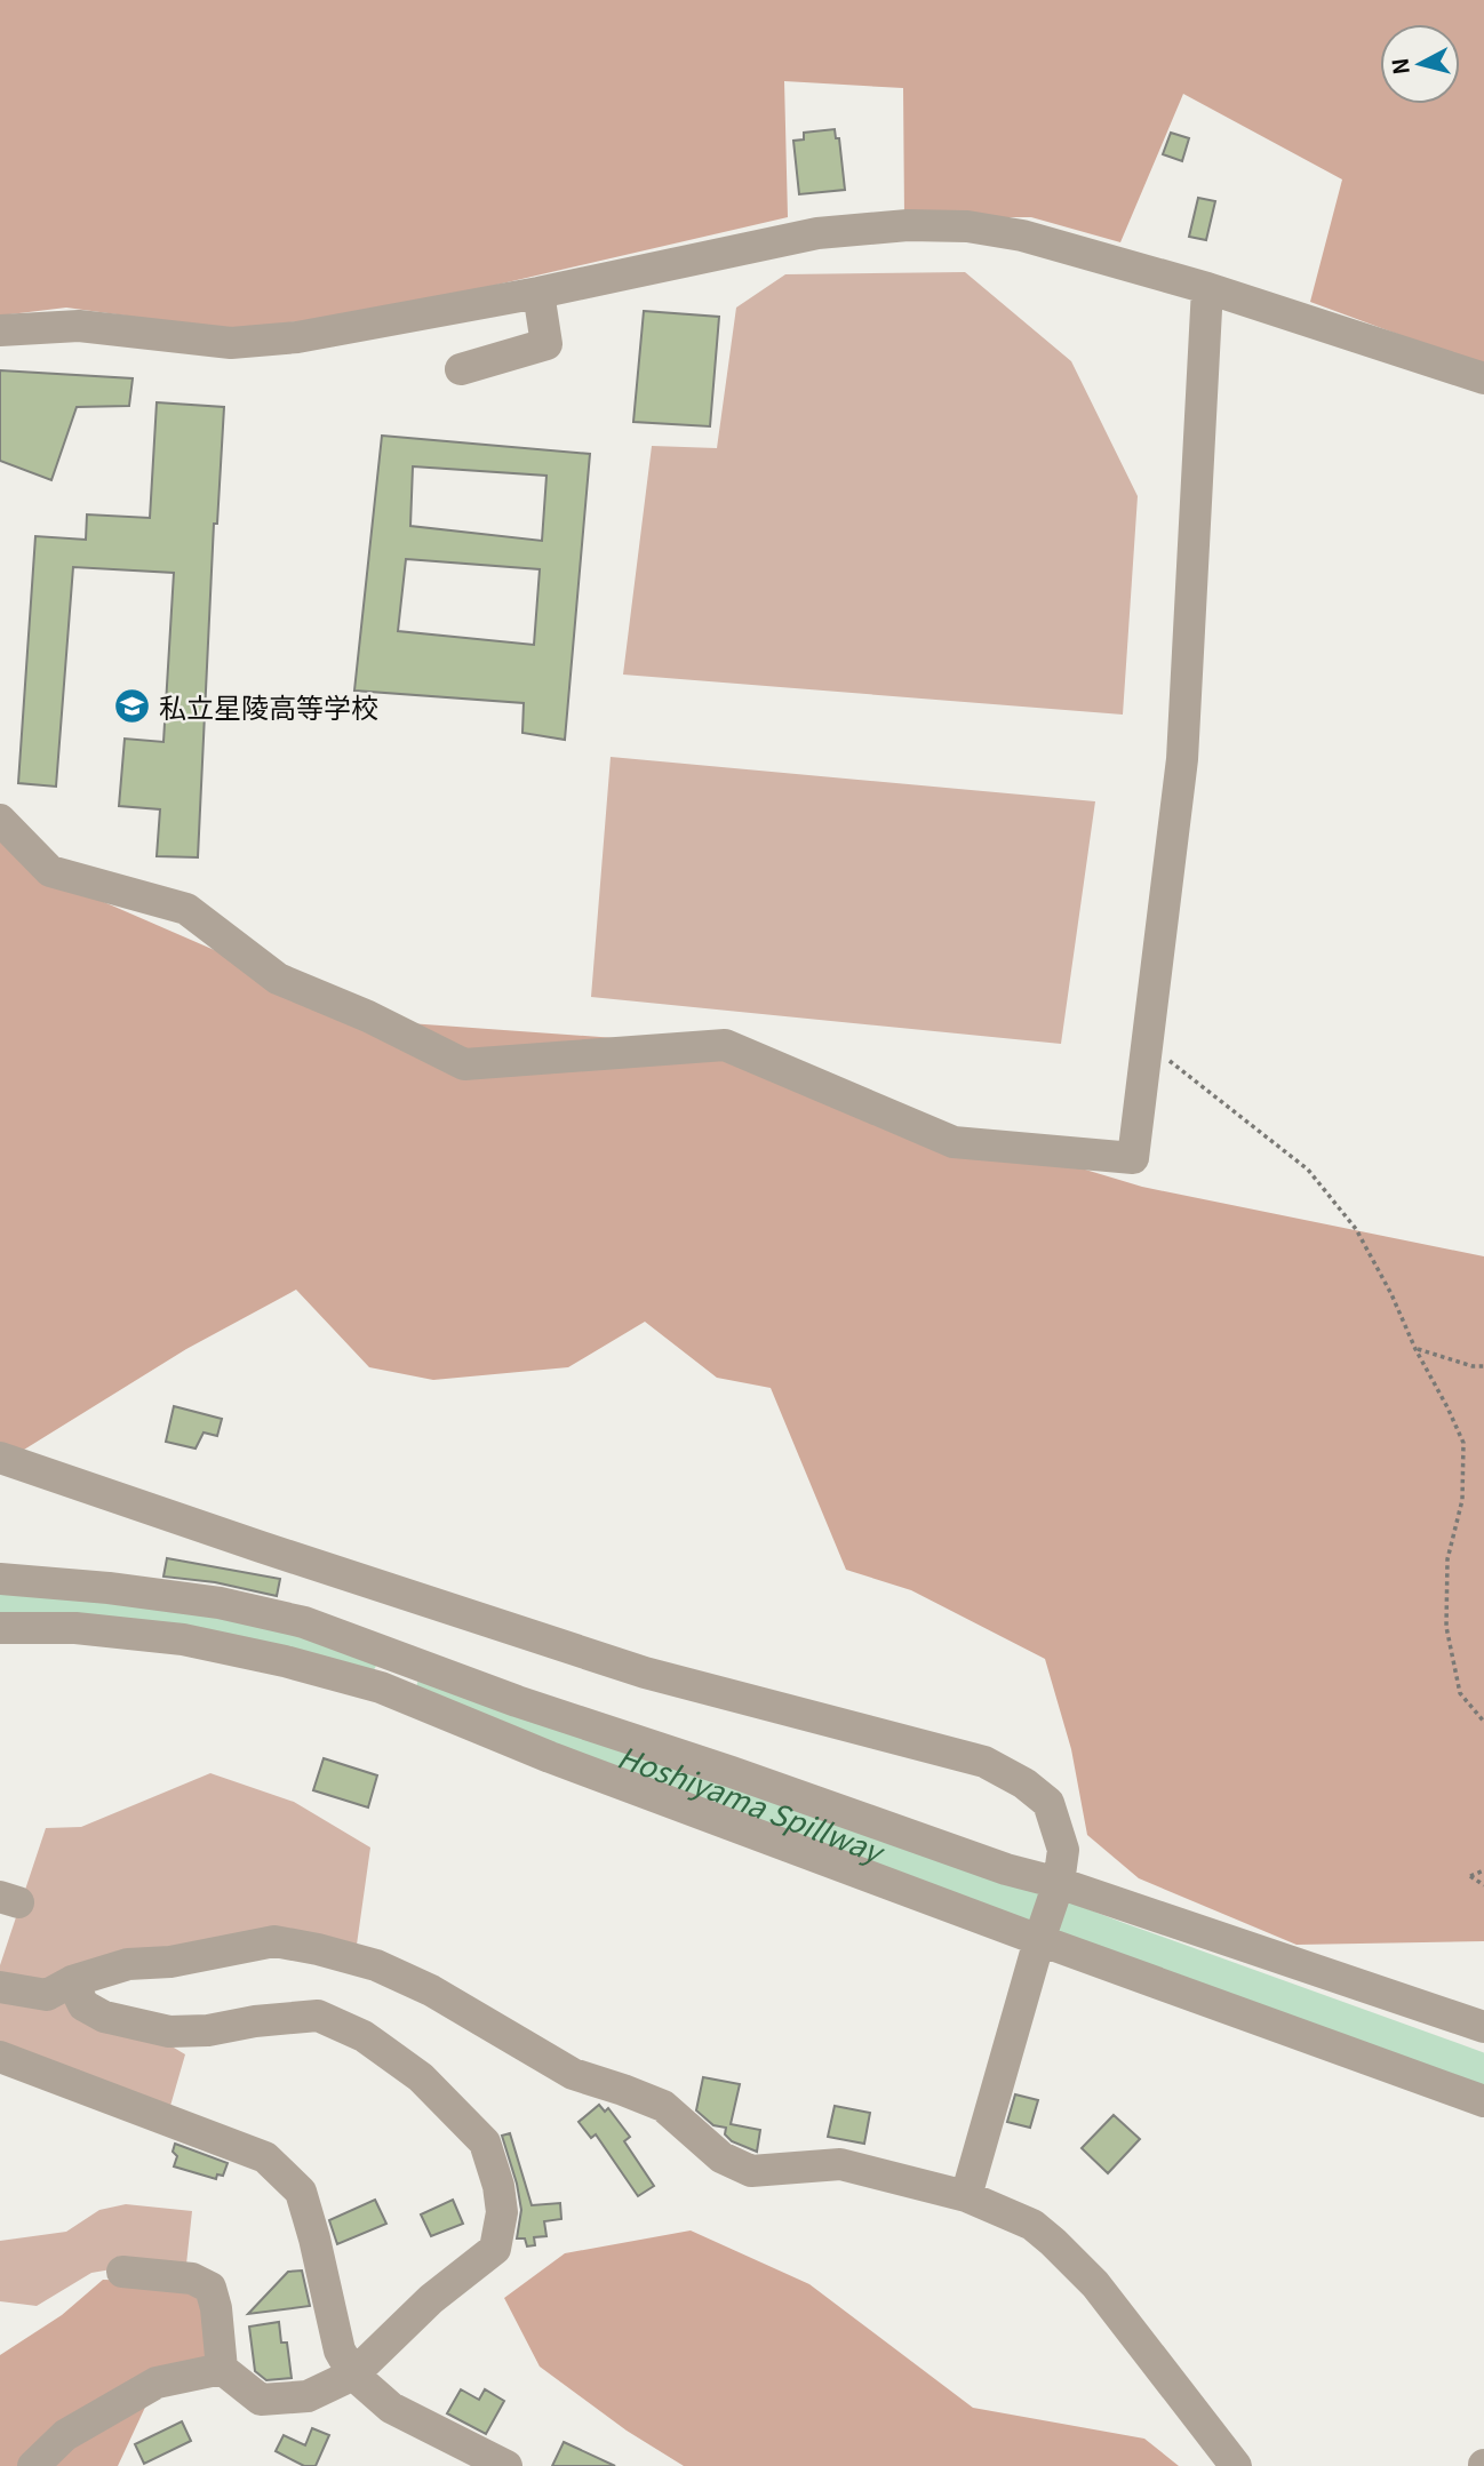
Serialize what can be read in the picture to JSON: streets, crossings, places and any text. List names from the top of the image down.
{
  "water": ["Hoshiyama Spillway"],
  "places": {
    "school or university": ["私立星陵高等学校"]
  },
  "north": "left"
}
